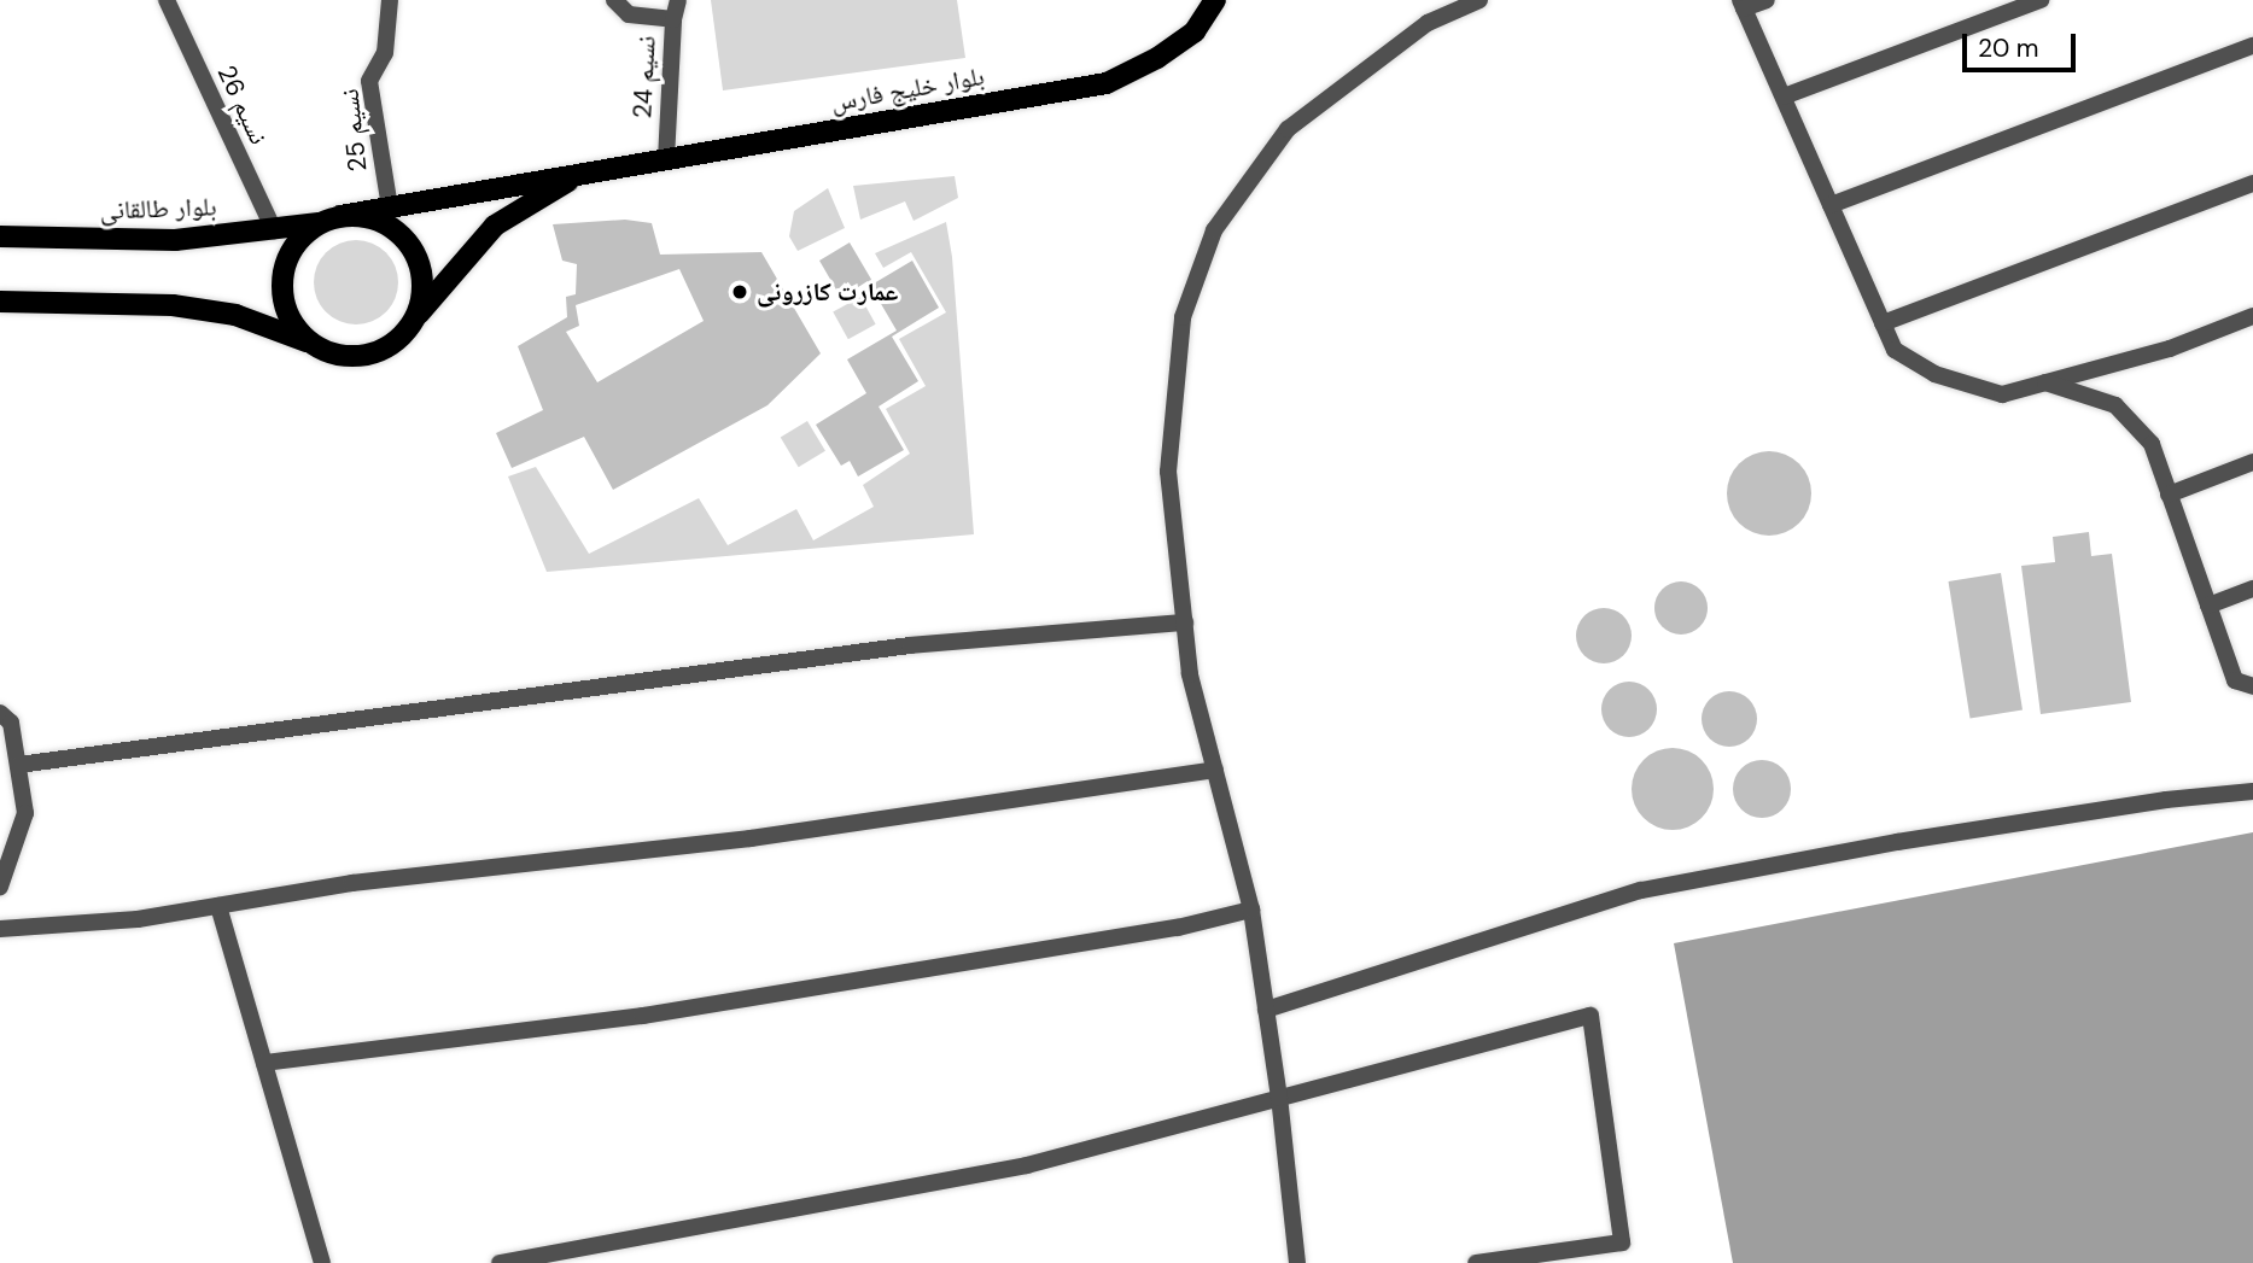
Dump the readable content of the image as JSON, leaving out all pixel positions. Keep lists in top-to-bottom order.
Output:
{
  "streets": {
    "main road": ["بلوار خلیج فارس", "بلوار طالقانی"],
    "street": ["نسیم 24", "نسیم 26", "نسیم 25"]
  },
  "crossings": [
    ["نسیم 24", "بلوار خلیج فارس"],
    ["بلوار خلیج فارس", "نسیم 25"],
    ["بلوار خلیج فارس", "بلوار طالقانی"],
    ["نسیم 26", "بلوار طالقانی"]
  ],
  "places": ["عمارت کازرونی"],
  "scale_bar": "20 m"
}
